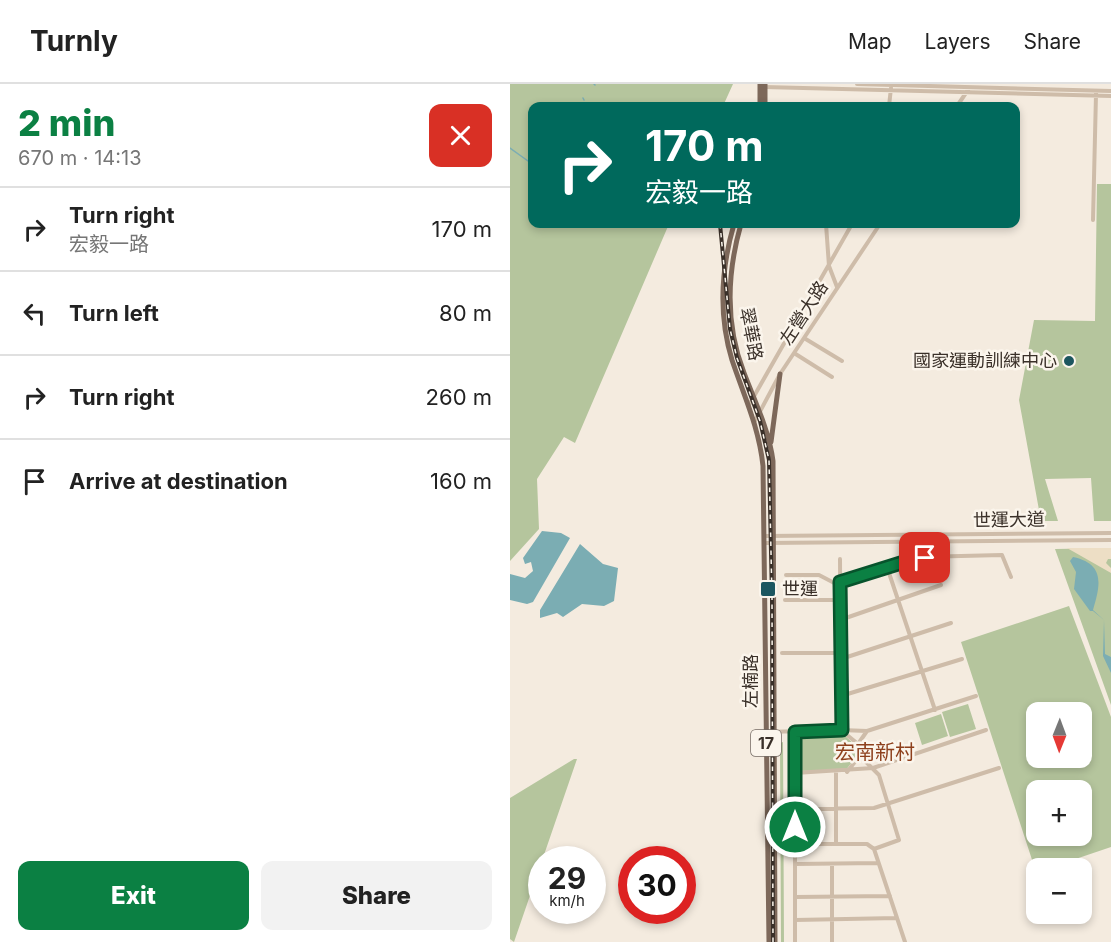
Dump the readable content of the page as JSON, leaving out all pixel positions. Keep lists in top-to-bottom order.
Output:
{
  "streets": {
    "main road": ["翠華路", "左楠路", "17"],
    "street": ["左營大路", "世運大道"]
  },
  "crossings": [
    ["左營大路", "翠華路"],
    ["左營大路", "左楠路"],
    ["翠華路", "左楠路"],
    ["世運大道", "左楠路"]
  ],
  "districts": ["宏南新村"],
  "places": {
    "other": ["國家運動訓練中心"],
    "transit": ["世運"]
  },
  "north": "bottom",
  "page": {
    "header": "Turnly",
    "nav": ["Map", "Layers", "Share"],
    "heading": ["2 min", "670 m · 14:13"],
    "turn": ["170 m", "宏毅一路"],
    "list": [
      {
        "name": "Turn right",
        "note": "宏毅一路",
        "value": "170 m"
      },
      {
        "name": "Turn left",
        "value": "80 m"
      },
      {
        "name": "Turn right",
        "value": "260 m"
      },
      {
        "name": "Arrive at destination",
        "value": "160 m"
      }
    ],
    "map_buttons": ["+", "−"],
    "speed": "29 km/h",
    "limit": "30",
    "buttons": ["Exit", "Share"]
  }
}
